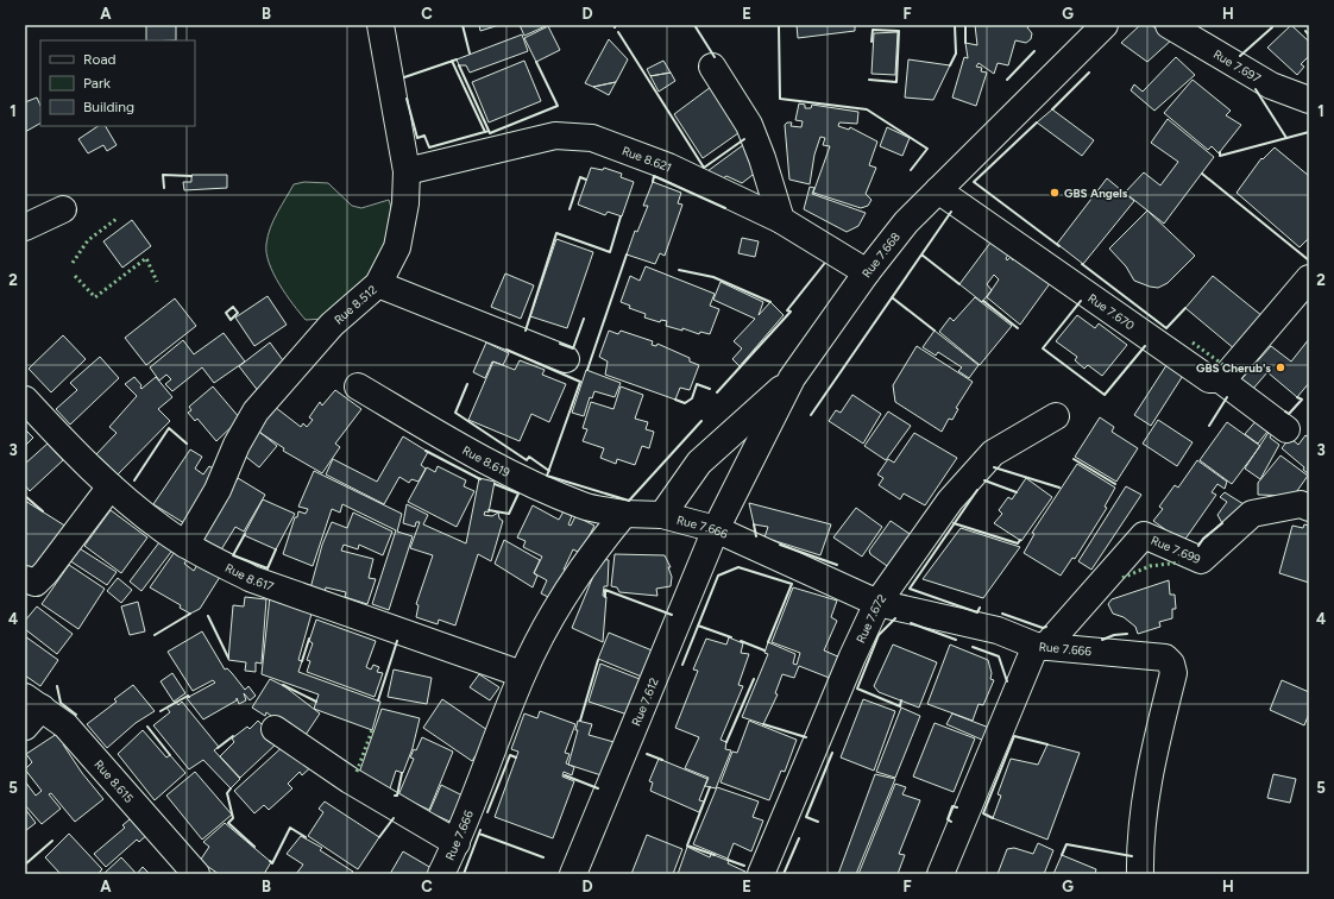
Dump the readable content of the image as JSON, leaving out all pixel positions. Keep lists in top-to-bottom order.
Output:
{
  "streets": {
    "street": [
      "Rue 7.697",
      "Rue 8.621",
      "Rue 7.668",
      "Rue 8.512",
      "Rue 7.670",
      "Rue 8.619",
      "Rue 7.666",
      "Rue 7.699",
      "Rue 8.617",
      "Rue 7.672",
      "Rue 7.612",
      "Rue 8.615"
    ]
  },
  "crossings": [
    ["Rue 8.621", "Rue 7.668"],
    ["Rue 8.621", "Rue 8.512"],
    ["Rue 7.668", "Rue 7.670"],
    ["Rue 7.668", "Rue 7.666"],
    ["Rue 7.668", "Rue 7.612"],
    ["Rue 8.512", "Rue 8.617"],
    ["Rue 8.619", "Rue 7.666"],
    ["Rue 7.666", "Rue 7.699"],
    ["Rue 7.666", "Rue 8.617"],
    ["Rue 7.666", "Rue 7.672"],
    ["Rue 7.666", "Rue 7.612"]
  ],
  "places": ["GBS Angels", "GBS Cherub's"],
  "legend": ["Road", "Park", "Building"],
  "grid": {
    "columns": [
      "A",
      "B",
      "C",
      "D",
      "E",
      "F",
      "G",
      "H"
    ],
    "rows": [
      "1",
      "2",
      "3",
      "4",
      "5"
    ]
  }
}
